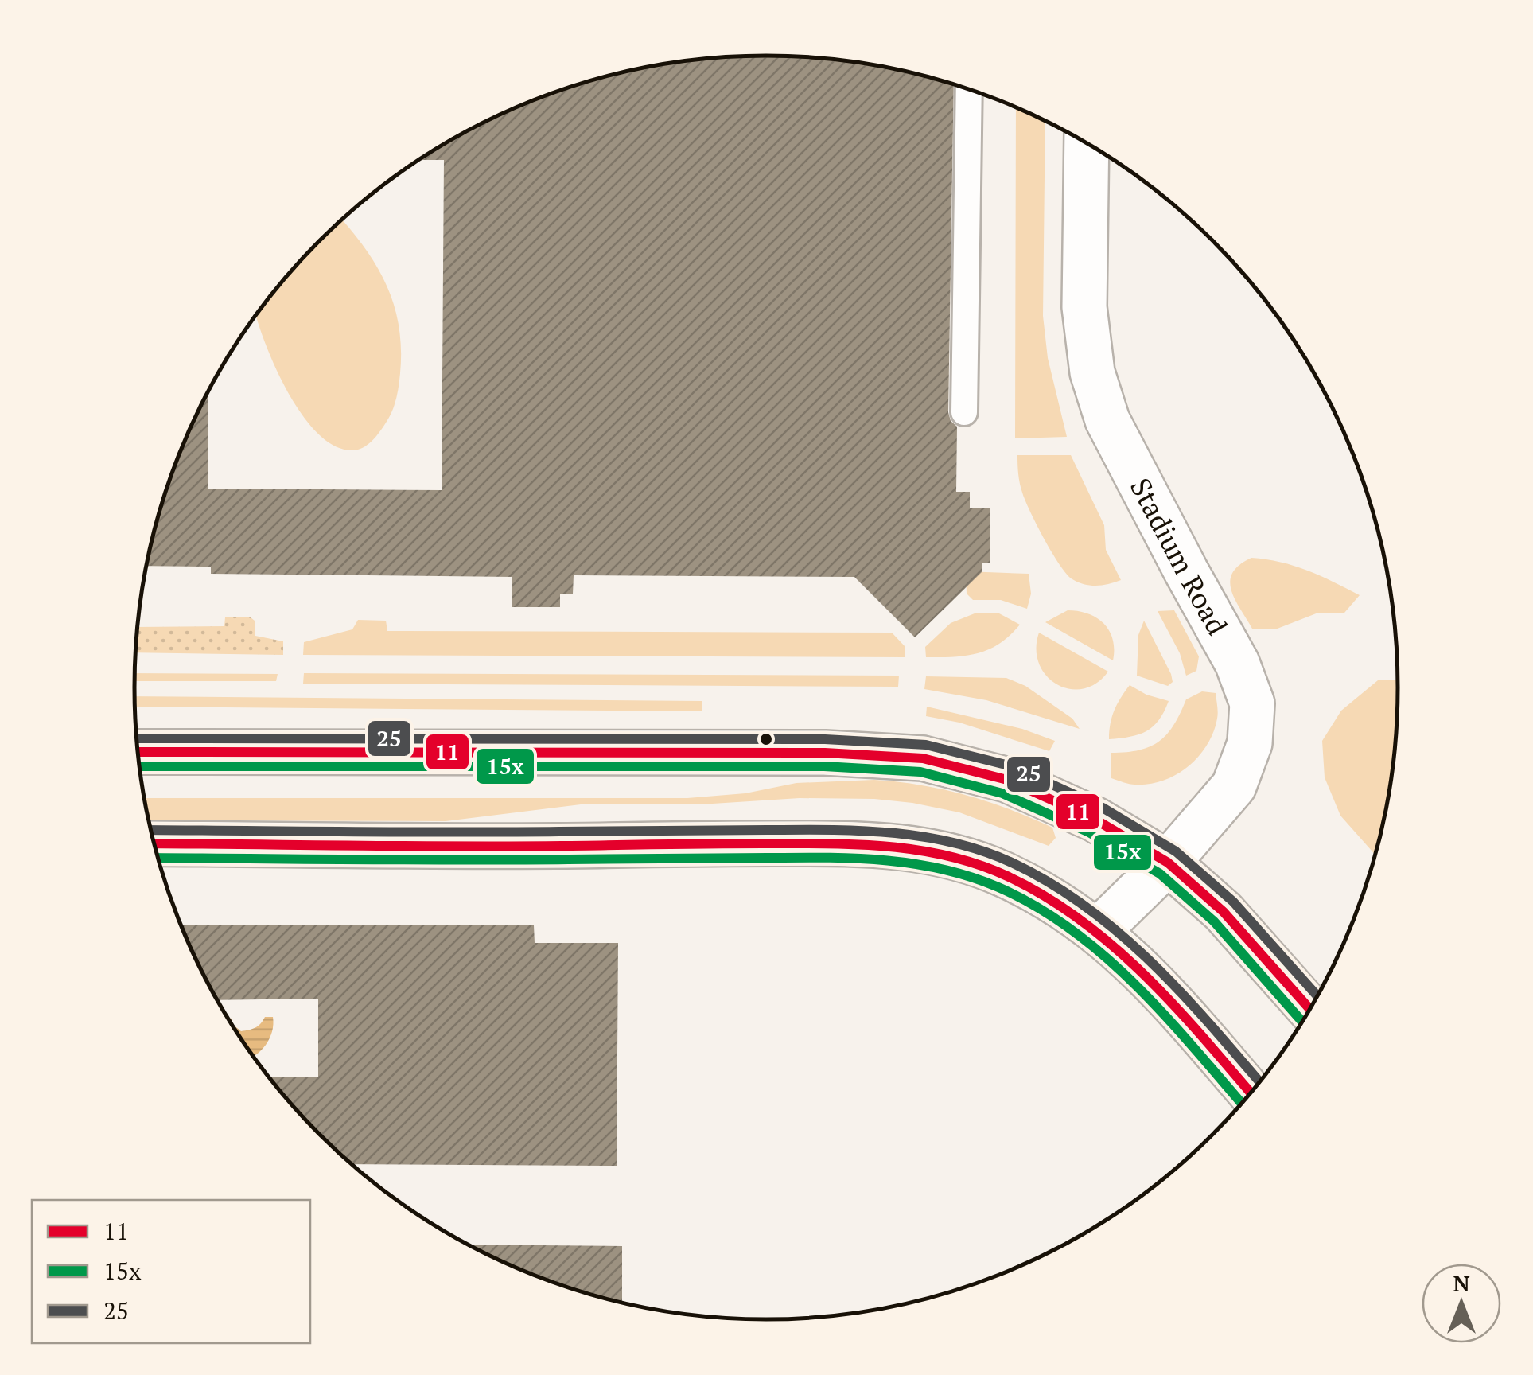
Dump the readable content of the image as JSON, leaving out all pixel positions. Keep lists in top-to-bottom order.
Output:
{
  "streets": {
    "main road": ["Stadium Road"]
  },
  "lines": ["transit line 25", "transit line 11", "transit line 15x"],
  "legend": ["11", "15x", "25"],
  "north": "top"
}
